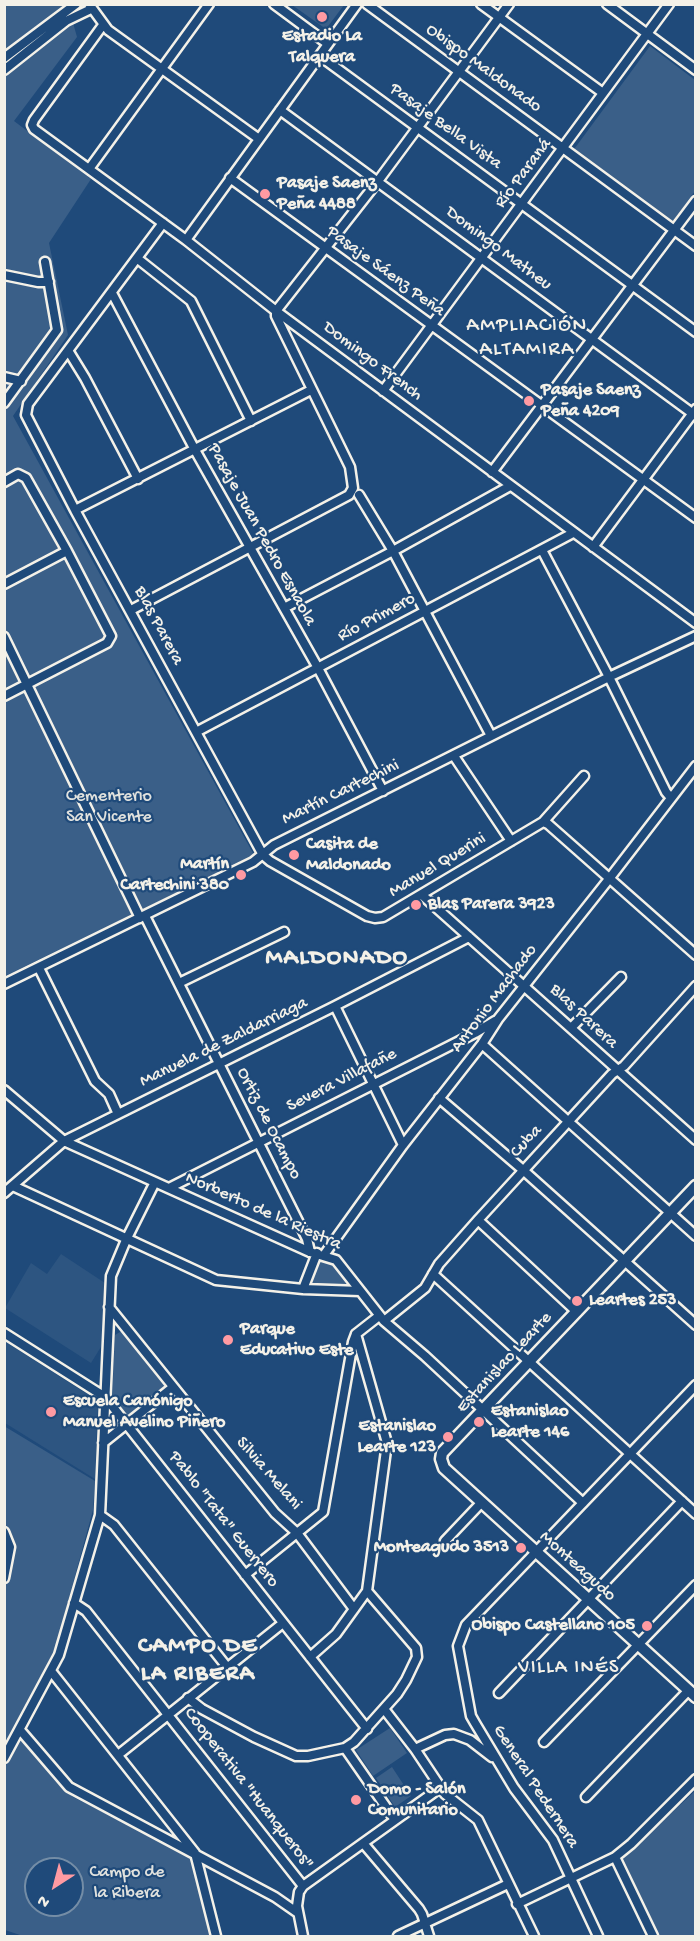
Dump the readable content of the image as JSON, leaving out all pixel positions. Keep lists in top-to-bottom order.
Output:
{
  "streets": {
    "street": [
      "Obispo Maldonado",
      "Pasaje Bella Vista",
      "Río Paraná",
      "Domingo Matheu",
      "Pasaje Sáenz Peña",
      "Domingo French",
      "Pasaje Juan Pedro Esnaola",
      "Río Primero",
      "Blas Parera",
      "Martín Cartechini",
      "Manuel Querini",
      "Antonio Machado",
      "Manuela de Zaldarriaga",
      "Severa Villafañe",
      "Ortiz de Ocampo",
      "Cuba",
      "Norberto de la Riestra",
      "Estanislao Learte",
      "Silvia Melani",
      "Pablo \"Tata\" Guerrero",
      "Monteagudo",
      "General Pedernera",
      "Cooperativa \"Huanqueros\""
    ]
  },
  "crossings": [
    ["Obispo Maldonado", "Río Paraná"],
    ["Pasaje Bella Vista", "Río Paraná"],
    ["Río Paraná", "Domingo Matheu"],
    ["Río Paraná", "Pasaje Sáenz Peña"],
    ["Río Paraná", "Domingo French"],
    ["Domingo French", "Río Primero"],
    ["Pasaje Juan Pedro Esnaola", "Río Primero"],
    ["Pasaje Juan Pedro Esnaola", "Martín Cartechini"],
    ["Río Primero", "Blas Parera"],
    ["Blas Parera", "Martín Cartechini"],
    ["Blas Parera", "Manuel Querini"],
    ["Blas Parera", "Antonio Machado"],
    ["Blas Parera", "Manuela de Zaldarriaga"],
    ["Blas Parera", "Cuba"],
    ["Martín Cartechini", "Manuel Querini"],
    ["Martín Cartechini", "Ortiz de Ocampo"],
    ["Antonio Machado", "Severa Villafañe"],
    ["Antonio Machado", "Ortiz de Ocampo"],
    ["Antonio Machado", "Norberto de la Riestra"],
    ["Manuela de Zaldarriaga", "Ortiz de Ocampo"],
    ["Manuela de Zaldarriaga", "Norberto de la Riestra"],
    ["Severa Villafañe", "Ortiz de Ocampo"],
    ["Severa Villafañe", "Norberto de la Riestra"],
    ["Ortiz de Ocampo", "Norberto de la Riestra"],
    ["Cuba", "Norberto de la Riestra"],
    ["Norberto de la Riestra", "Estanislao Learte"],
    ["Norberto de la Riestra", "General Pedernera"],
    ["Estanislao Learte", "Monteagudo"],
    ["Monteagudo", "General Pedernera"]
  ],
  "districts": [
    "AMPLIACIÓN ALTAMIRA",
    "MALDONADO",
    "CAMPO DE LA RIBERA",
    "VILLA INÉS"
  ],
  "parks": ["Cementerio San Vicente", "Campo de la Ribera"],
  "places": [
    "Estadio La Talquera",
    "Pasaje Saenz Peña 4488",
    "Pasaje Saenz Peña 4209",
    "Casita de Maldonado",
    "Martín Cartechini 380",
    "Blas Parera 3923",
    "Leartes 253",
    "Parque Educativo Este",
    "Escuela Canónigo Manuel Avelino Piñero",
    "Estanislao Learte 146",
    "Estanislao Learte 123",
    "Monteagudo 3513",
    "Obispo Castellano 105",
    "Domo - Salón Comunitario"
  ],
  "north": "bottom left"
}
